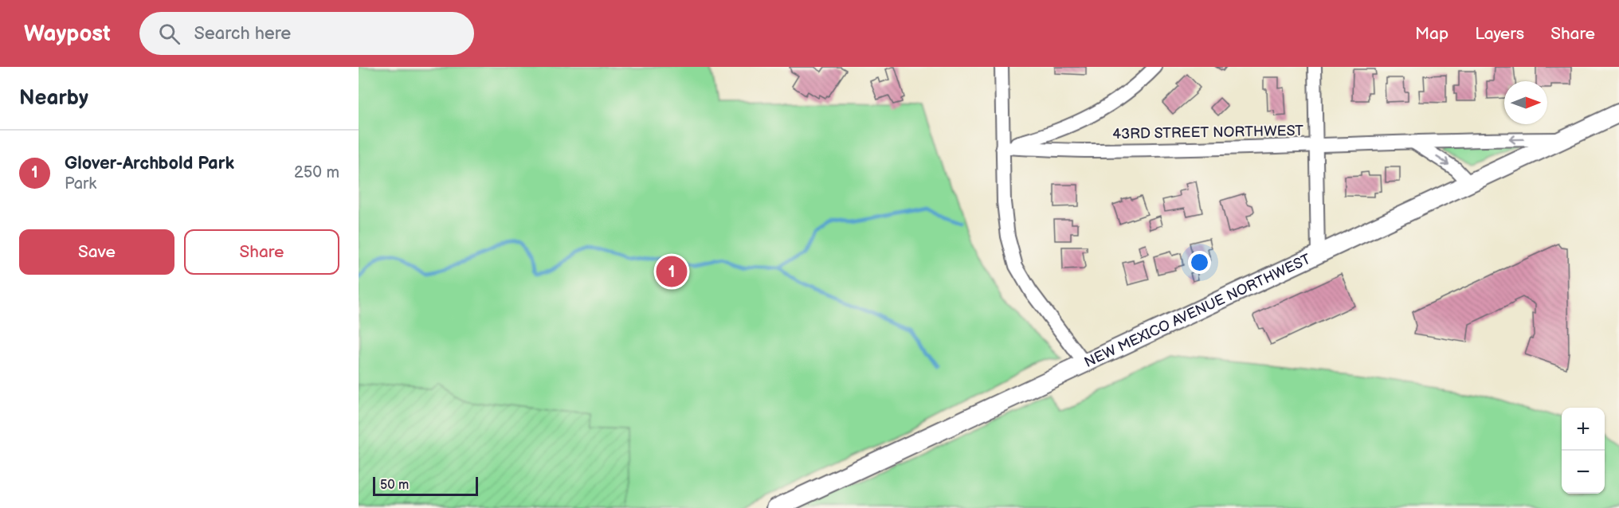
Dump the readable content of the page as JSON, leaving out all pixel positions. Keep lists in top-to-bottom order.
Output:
{
  "streets": {
    "street": ["43RD STREET NORTHWEST", "NEW MEXICO AVENUE NORTHWEST"]
  },
  "crossings": [
    ["43RD STREET NORTHWEST", "NEW MEXICO AVENUE NORTHWEST"]
  ],
  "scale_bar": "50 m",
  "north": "right",
  "page": {
    "header": "Waypost",
    "search": "Search here",
    "nav": ["Map", "Layers", "Share"],
    "heading": "Nearby",
    "list": [
      {
        "mark": "1",
        "name": "Glover-Archbold Park",
        "note": "Park",
        "value": "250 m"
      }
    ],
    "buttons": ["Save", "Share"],
    "pins": "1",
    "map_buttons": ["+", "−"],
    "scale": "50 m"
  }
}
